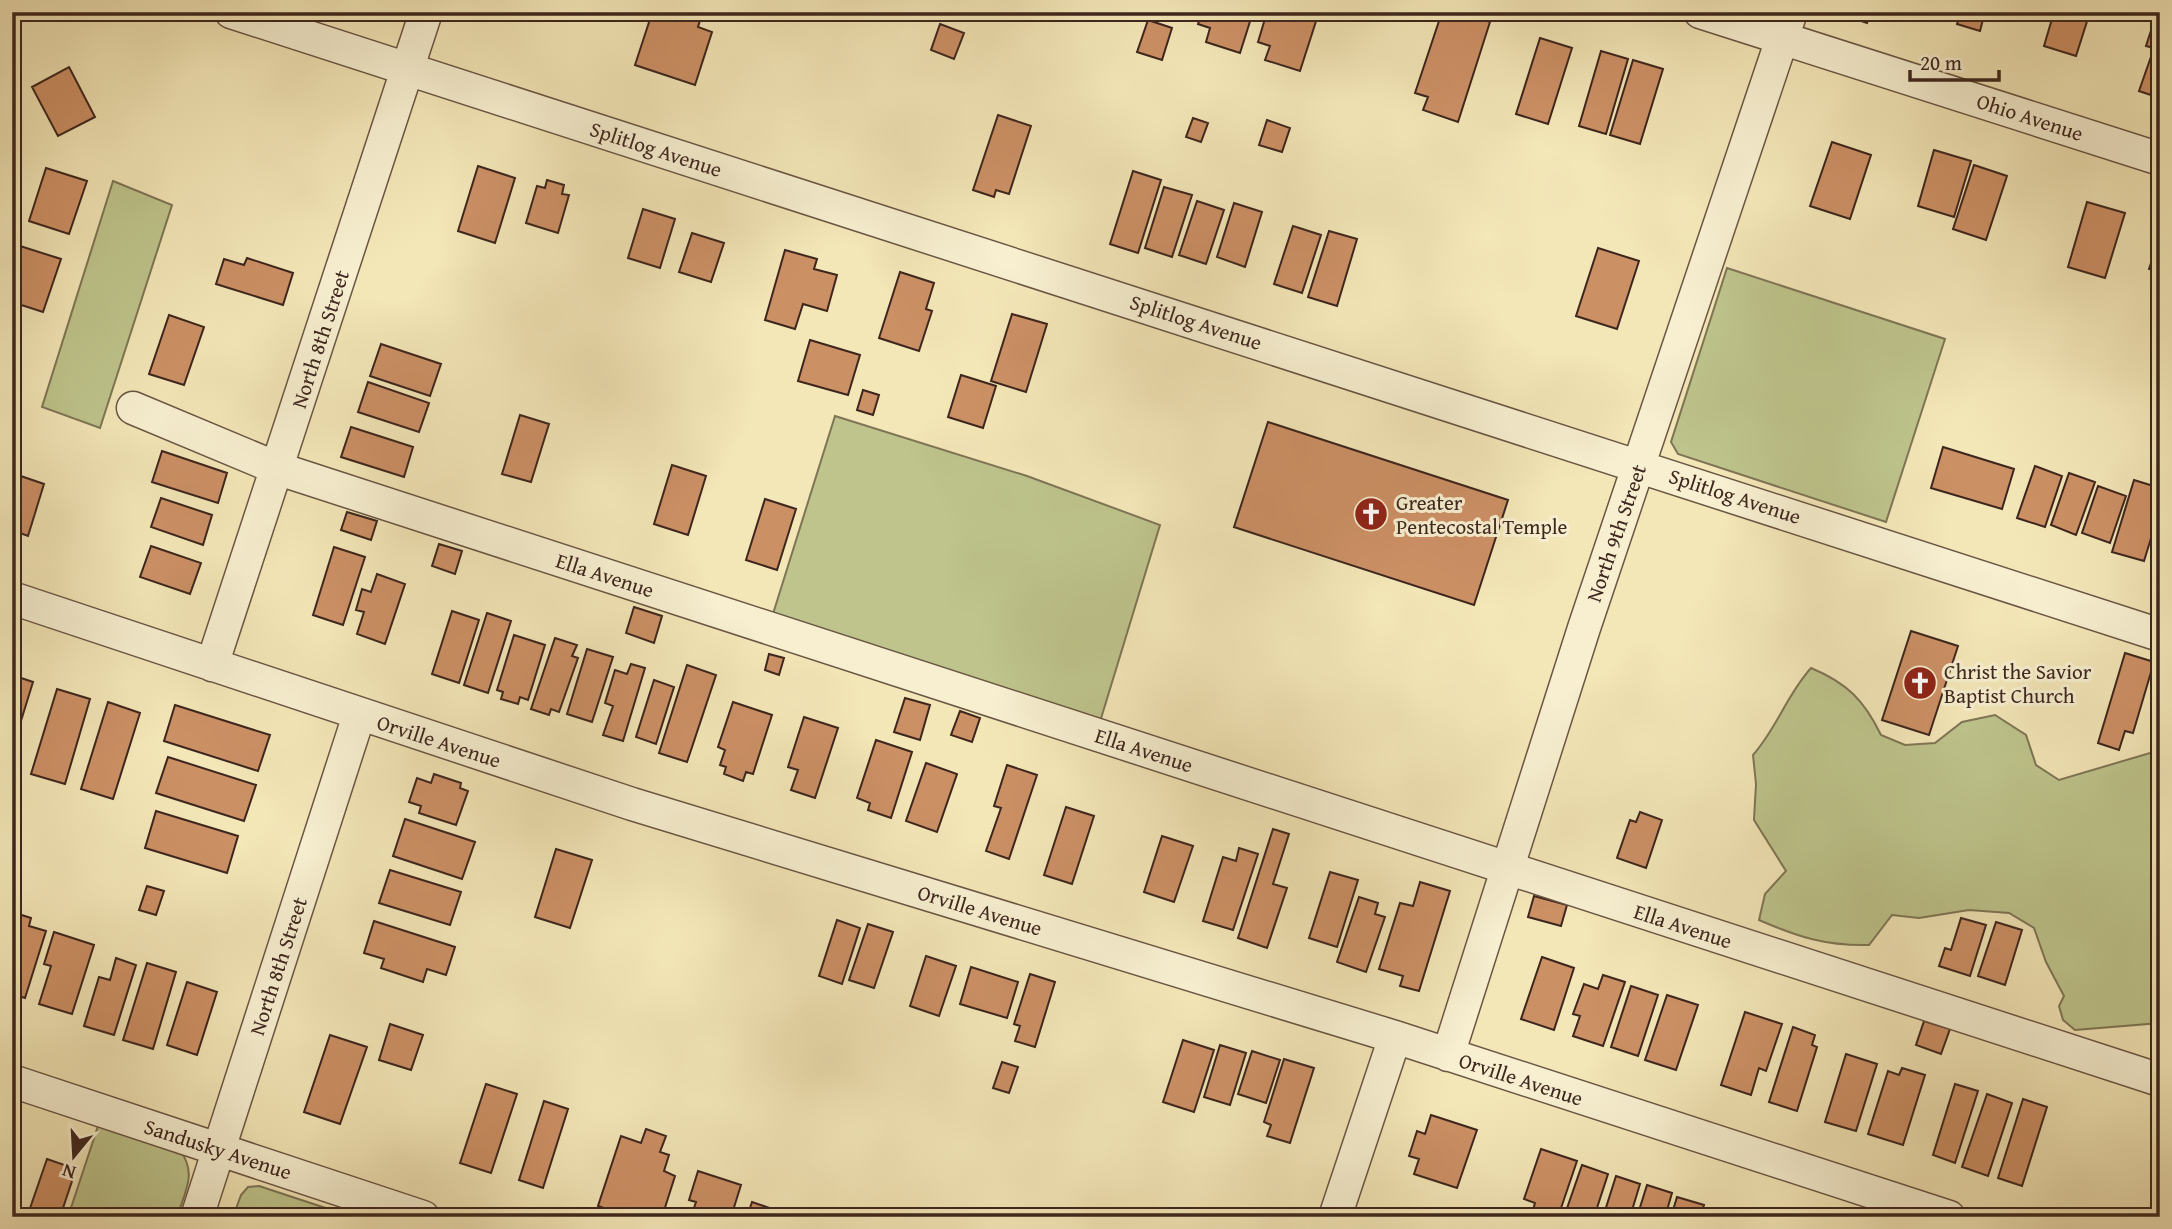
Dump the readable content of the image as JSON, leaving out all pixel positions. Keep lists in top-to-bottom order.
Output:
{
  "streets": {
    "street": [
      "Ohio Avenue",
      "Splitlog Avenue",
      "North 8th Street",
      "North 9th Street",
      "Ella Avenue",
      "Orville Avenue",
      "Sandusky Avenue"
    ]
  },
  "crossings": [
    ["Ohio Avenue", "North 9th Street"],
    ["Splitlog Avenue", "North 8th Street"],
    ["Splitlog Avenue", "North 9th Street"],
    ["North 8th Street", "Ella Avenue"],
    ["North 8th Street", "Orville Avenue"],
    ["North 8th Street", "Sandusky Avenue"],
    ["North 9th Street", "Ella Avenue"],
    ["North 9th Street", "Orville Avenue"]
  ],
  "places": {
    "church": ["Greater Pentecostal Temple", "Christ the Savior Baptist Church"]
  },
  "scale_bar": "20 m",
  "north": "bottom"
}
